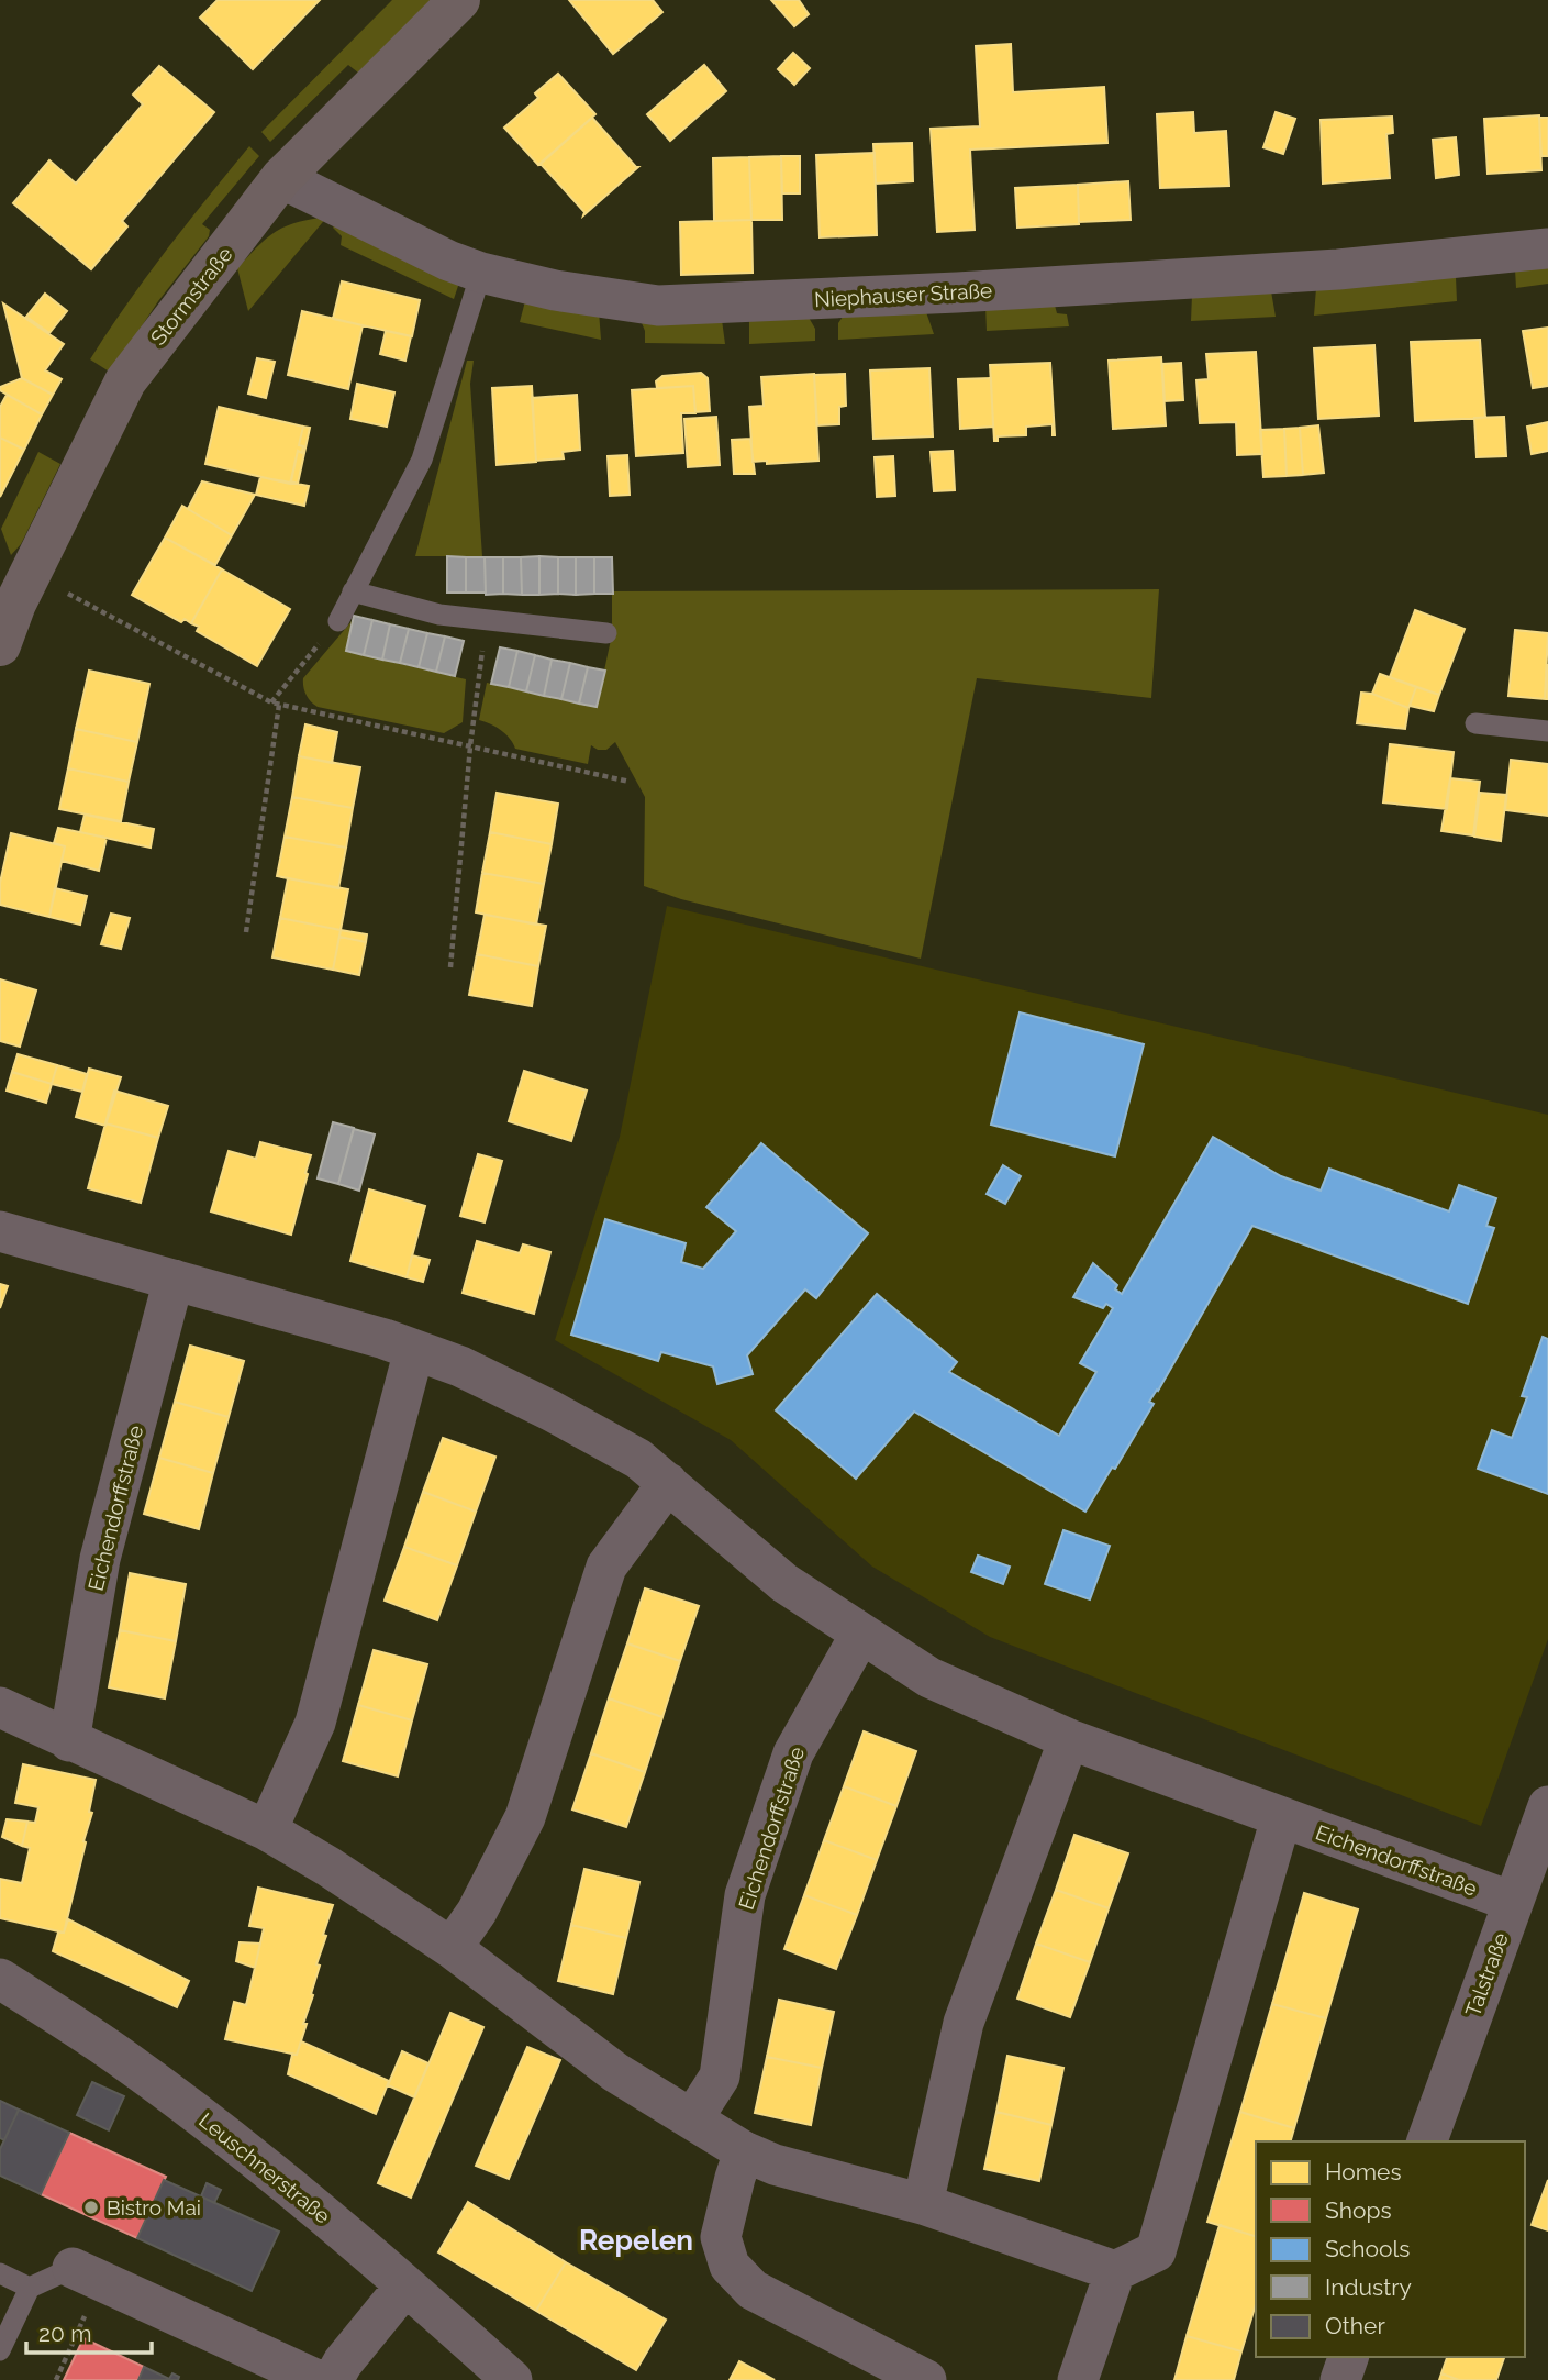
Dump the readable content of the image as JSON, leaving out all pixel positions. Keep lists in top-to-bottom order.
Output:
{
  "streets": {
    "street": [
      "Niephauser Straße",
      "Stormstraße",
      "Eichendorffstraße",
      "Talstraße",
      "Leuschnerstraße"
    ]
  },
  "crossings": [
    ["Niephauser Straße", "Stormstraße"],
    ["Eichendorffstraße", "Talstraße"]
  ],
  "districts": ["Repelen"],
  "places": ["Bistro Mai"],
  "legend": [
    "Homes",
    "Shops",
    "Schools",
    "Industry",
    "Other"
  ],
  "scale_bar": "20 m"
}
